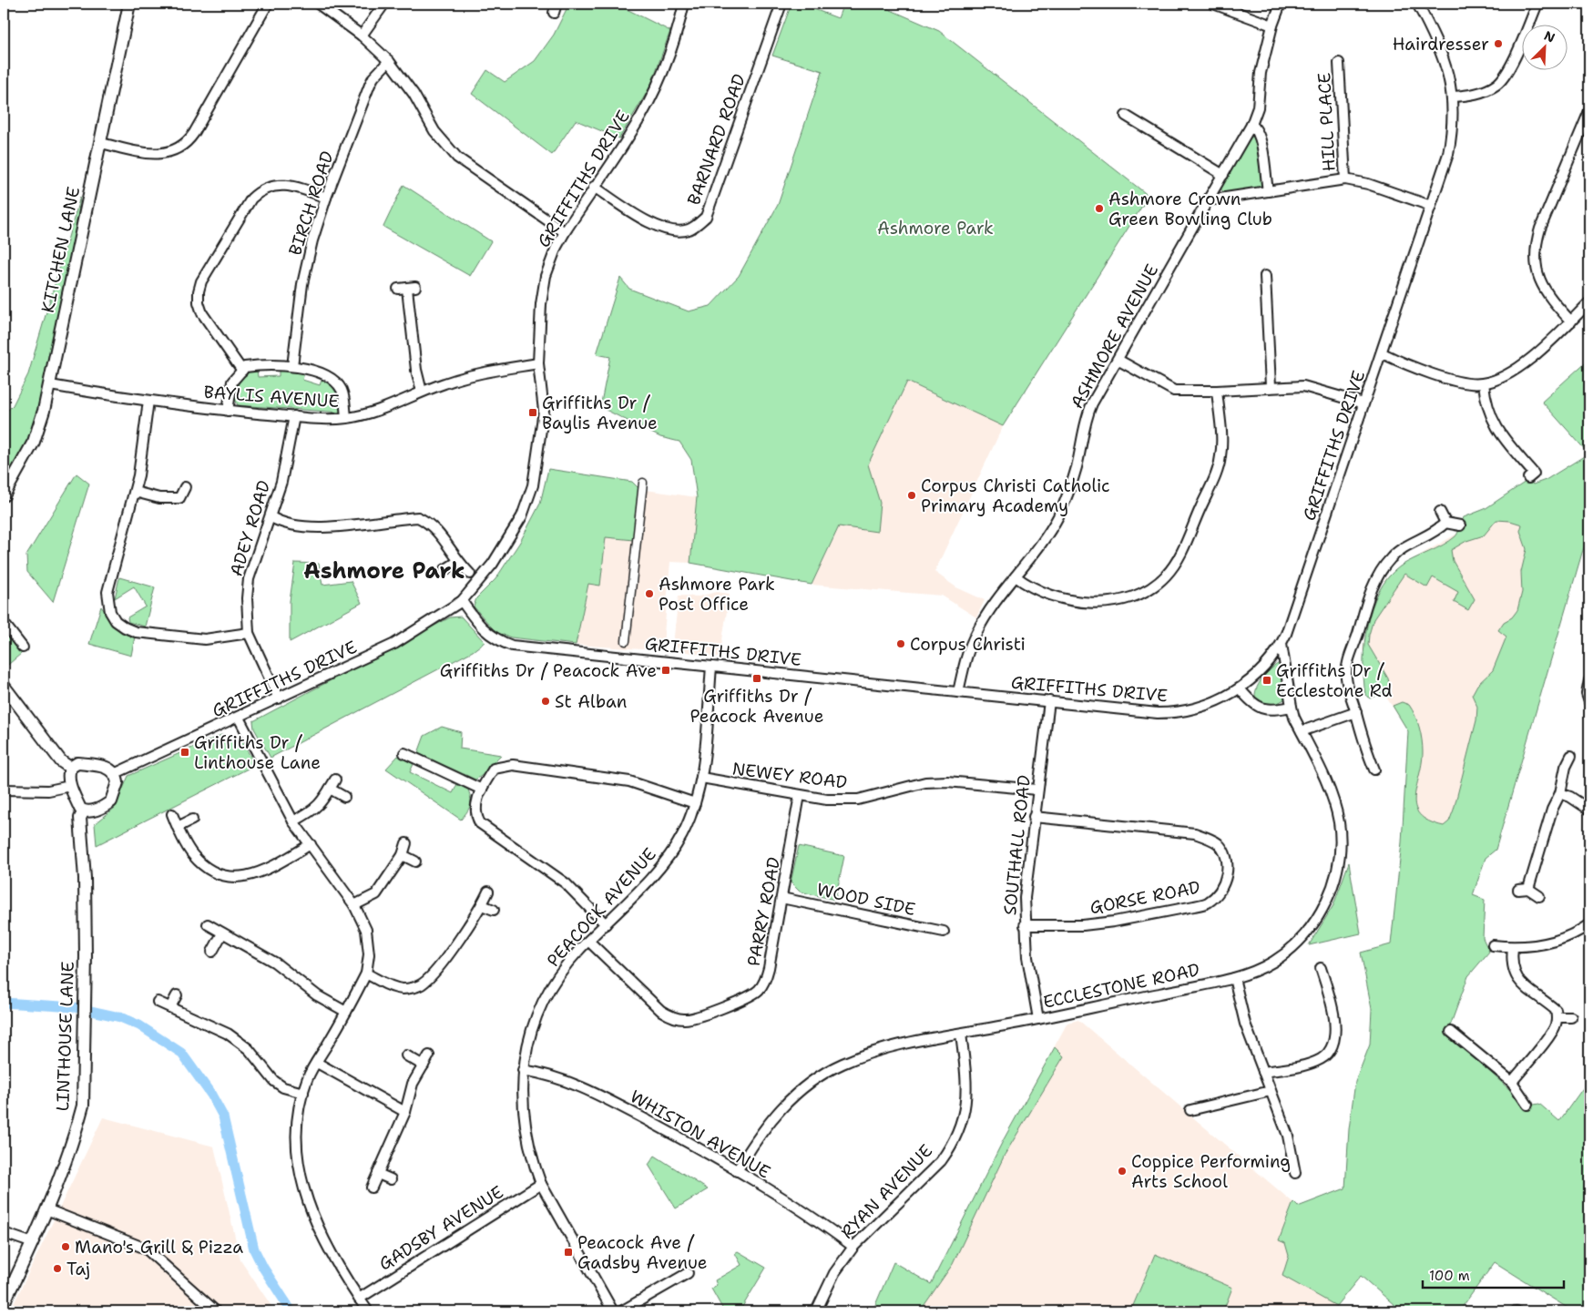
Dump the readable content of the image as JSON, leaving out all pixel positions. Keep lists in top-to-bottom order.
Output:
{
  "streets": {
    "street": [
      "HILL PLACE",
      "BARNARD ROAD",
      "GRIFFITHS DRIVE",
      "BIRCH ROAD",
      "KITCHEN LANE",
      "ASHMORE AVENUE",
      "BAYLIS AVENUE",
      "ADEY ROAD",
      "NEWEY ROAD",
      "SOUTHALL ROAD",
      "GORSE ROAD",
      "WOOD SIDE",
      "PEACOCK AVENUE",
      "PARRY ROAD",
      "ECCLESTONE ROAD",
      "LINTHOUSE LANE",
      "WHISTON AVENUE",
      "RYAN AVENUE",
      "GADSBY AVENUE"
    ]
  },
  "crossings": [
    ["BARNARD ROAD", "GRIFFITHS DRIVE"],
    ["GRIFFITHS DRIVE", "ASHMORE AVENUE"],
    ["GRIFFITHS DRIVE", "BAYLIS AVENUE"],
    ["GRIFFITHS DRIVE", "ADEY ROAD"],
    ["GRIFFITHS DRIVE", "SOUTHALL ROAD"],
    ["GRIFFITHS DRIVE", "PEACOCK AVENUE"],
    ["GRIFFITHS DRIVE", "ECCLESTONE ROAD"],
    ["GRIFFITHS DRIVE", "LINTHOUSE LANE"],
    ["KITCHEN LANE", "BAYLIS AVENUE"],
    ["BAYLIS AVENUE", "ADEY ROAD"],
    ["NEWEY ROAD", "SOUTHALL ROAD"],
    ["NEWEY ROAD", "PEACOCK AVENUE"],
    ["NEWEY ROAD", "PARRY ROAD"],
    ["SOUTHALL ROAD", "GORSE ROAD"],
    ["SOUTHALL ROAD", "ECCLESTONE ROAD"],
    ["WOOD SIDE", "PARRY ROAD"],
    ["PEACOCK AVENUE", "PARRY ROAD"],
    ["PEACOCK AVENUE", "WHISTON AVENUE"],
    ["PEACOCK AVENUE", "GADSBY AVENUE"],
    ["ECCLESTONE ROAD", "WHISTON AVENUE"],
    ["ECCLESTONE ROAD", "RYAN AVENUE"],
    ["WHISTON AVENUE", "RYAN AVENUE"]
  ],
  "districts": ["Ashmore Park"],
  "parks": ["Ashmore Park"],
  "places": {
    "other": [
      "Hairdresser",
      "Ashmore Crown Green Bowling Club",
      "Corpus Christi Catholic Primary Academy",
      "Ashmore Park Post Office",
      "Corpus Christi",
      "St Alban",
      "Coppice Performing Arts School",
      "Mano's Grill & Pizza",
      "Taj"
    ],
    "transit": [
      "Griffiths Dr / Baylis Avenue",
      "Griffiths Dr / Peacock Ave",
      "Griffiths Dr / Peacock Avenue",
      "Griffiths Dr / Ecclestone Rd",
      "Griffiths Dr / Linthouse Lane",
      "Peacock Ave / Gadsby Avenue"
    ]
  },
  "scale_bar": "100 m",
  "north": "top right"
}
